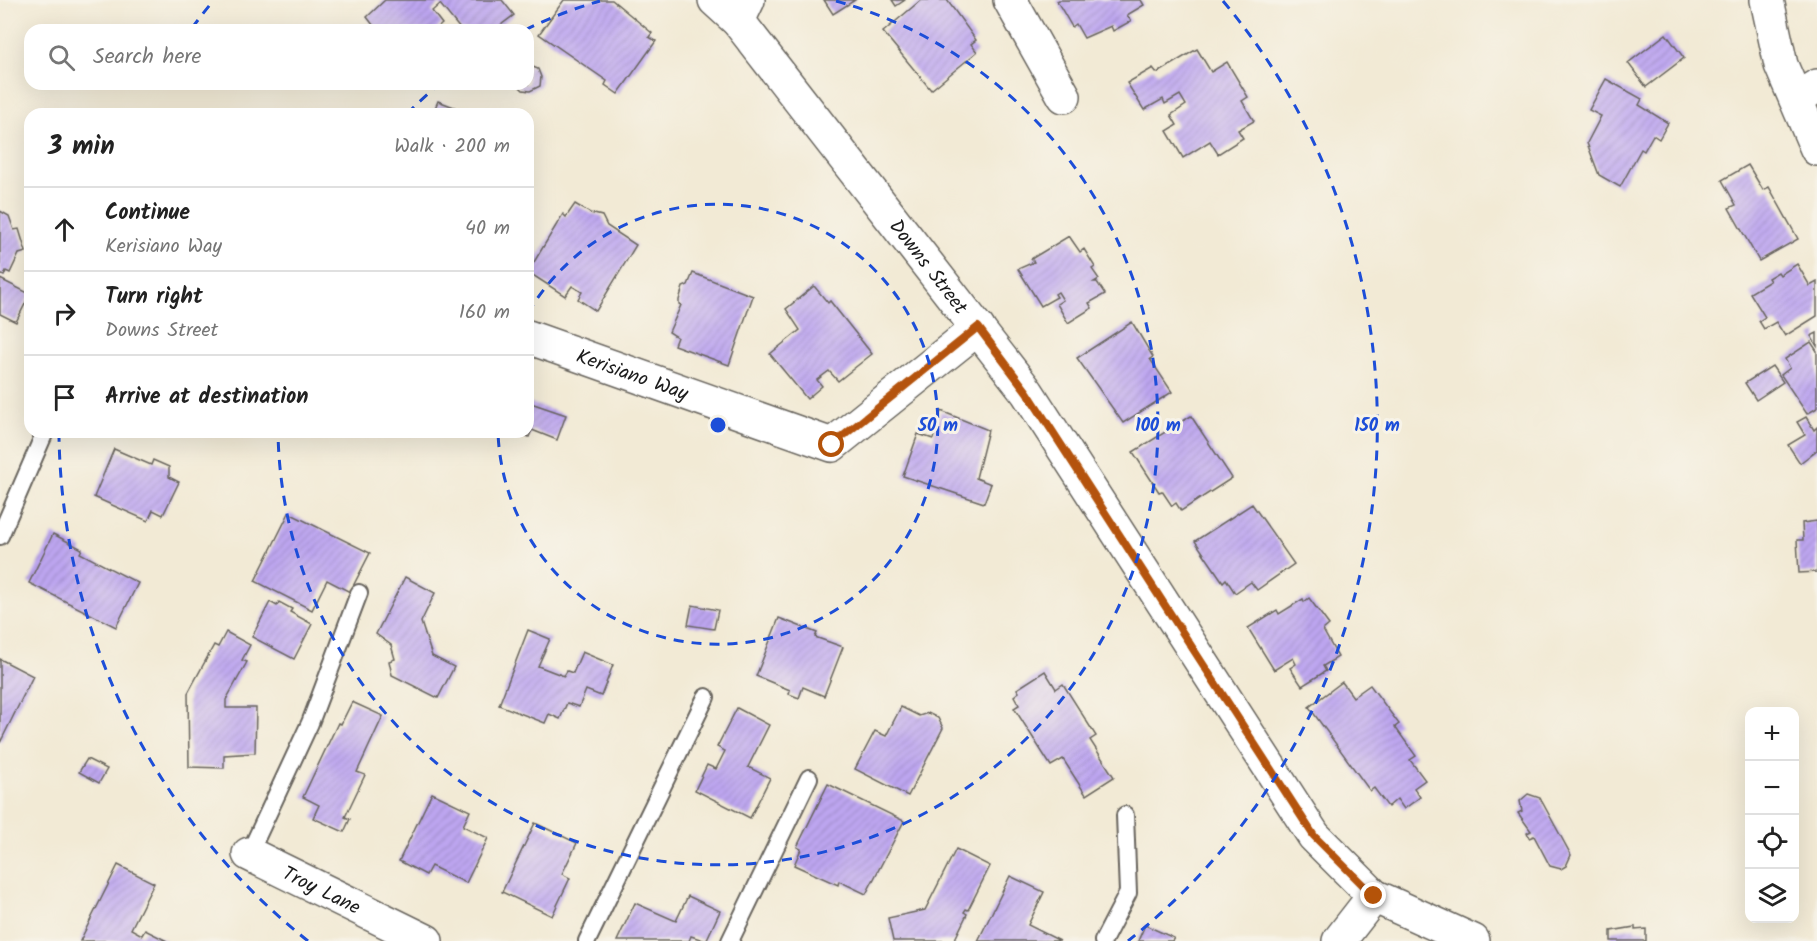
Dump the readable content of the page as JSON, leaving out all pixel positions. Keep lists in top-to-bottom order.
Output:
{
  "streets": {
    "main road": ["Downs Street", "Kerisiano Way", "Troy Lane"]
  },
  "crossings": [
    ["Downs Street", "Kerisiano Way"]
  ],
  "page": {
    "search": "Search here",
    "heading": ["3 min", "Walk · 200 m"],
    "list": [
      ["Continue", "Kerisiano Way", "40 m"],
      ["Turn right", "Downs Street", "160 m"],
      "Arrive at destination"
    ],
    "map_buttons": ["+", "−"]
  },
  "rings": ["50 m", "100 m", "150 m"]
}
